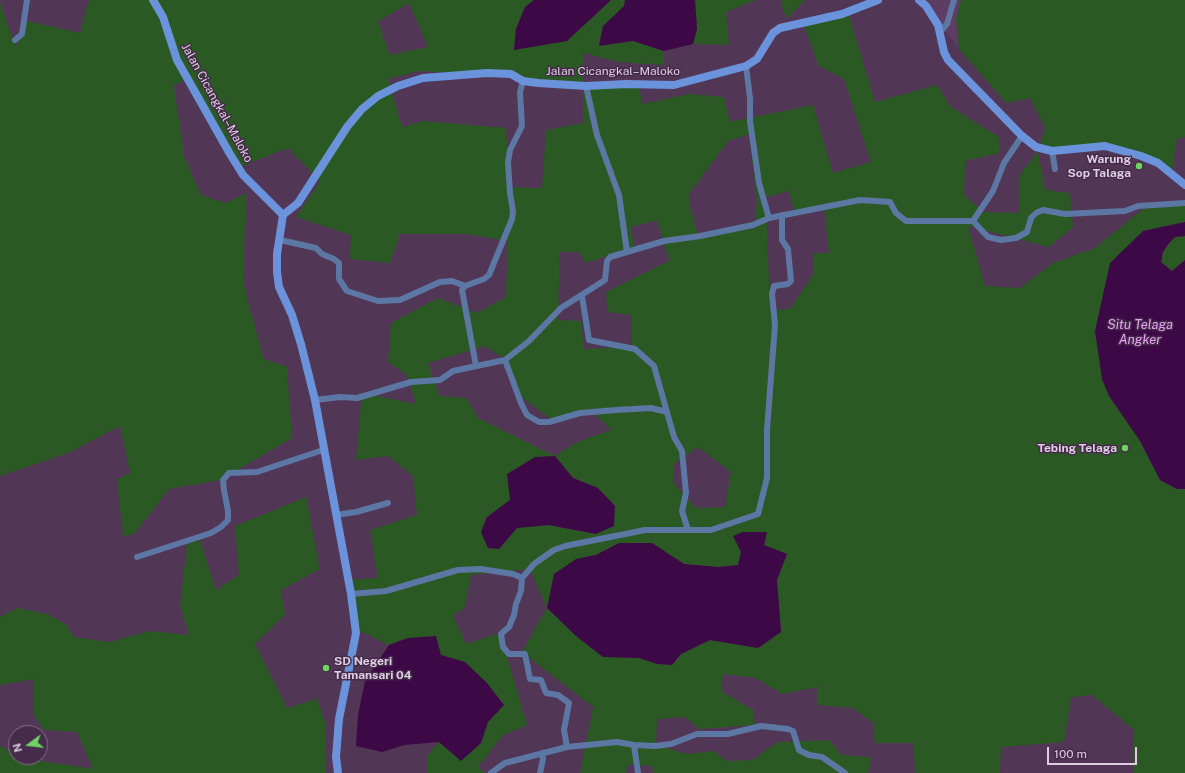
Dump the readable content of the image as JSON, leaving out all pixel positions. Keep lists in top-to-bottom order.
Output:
{
  "streets": {
    "street": ["Jalan Cicangkal–Maloko"]
  },
  "water": ["Situ Telaga Angker"],
  "places": ["Warung Sop Talaga", "Tebing Telaga", "SD Negeri Tamansari 04"],
  "scale_bar": "100 m",
  "north": "left"
}
